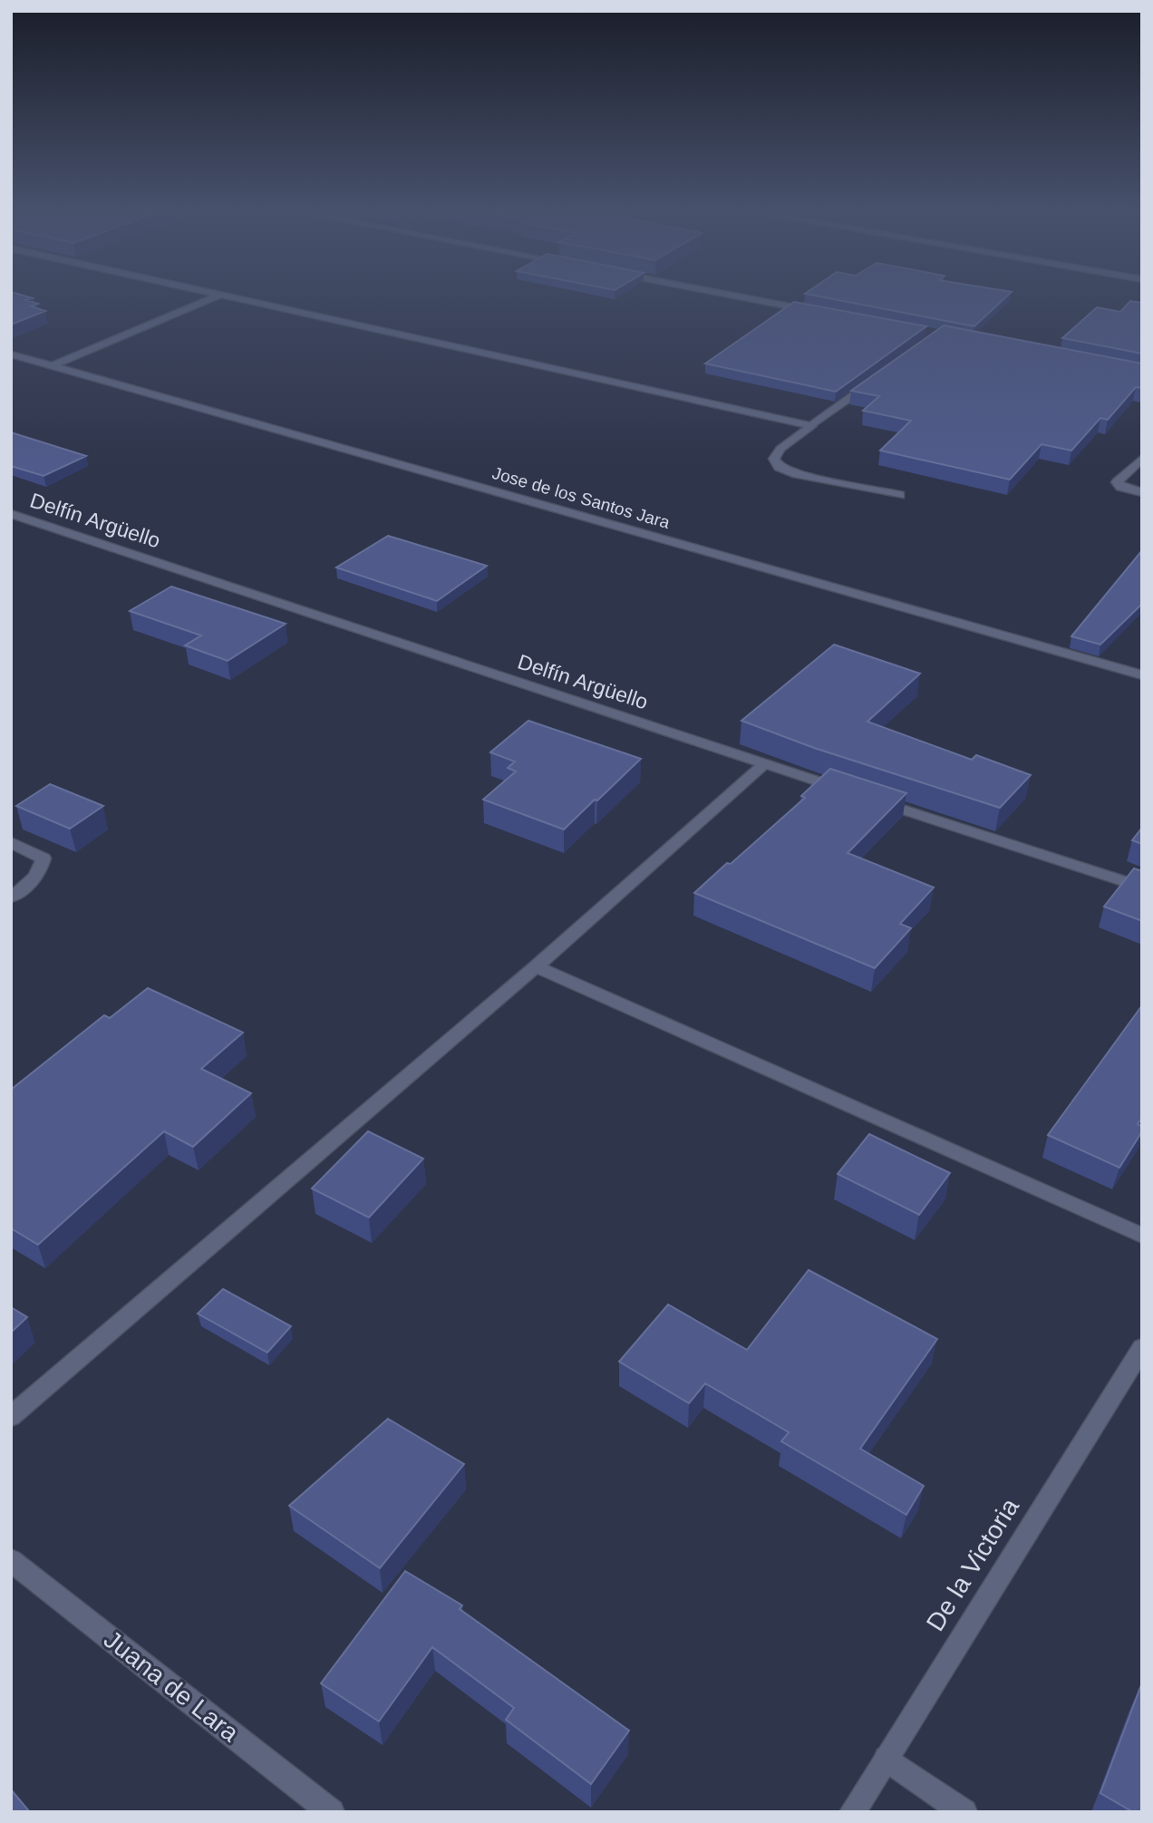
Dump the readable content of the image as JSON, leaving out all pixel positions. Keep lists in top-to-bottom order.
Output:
{
  "streets": {
    "street": [
      "Jose de los Santos Jara",
      "Delfín Argüello",
      "De la Victoria",
      "Juana de Lara"
    ]
  }
}
